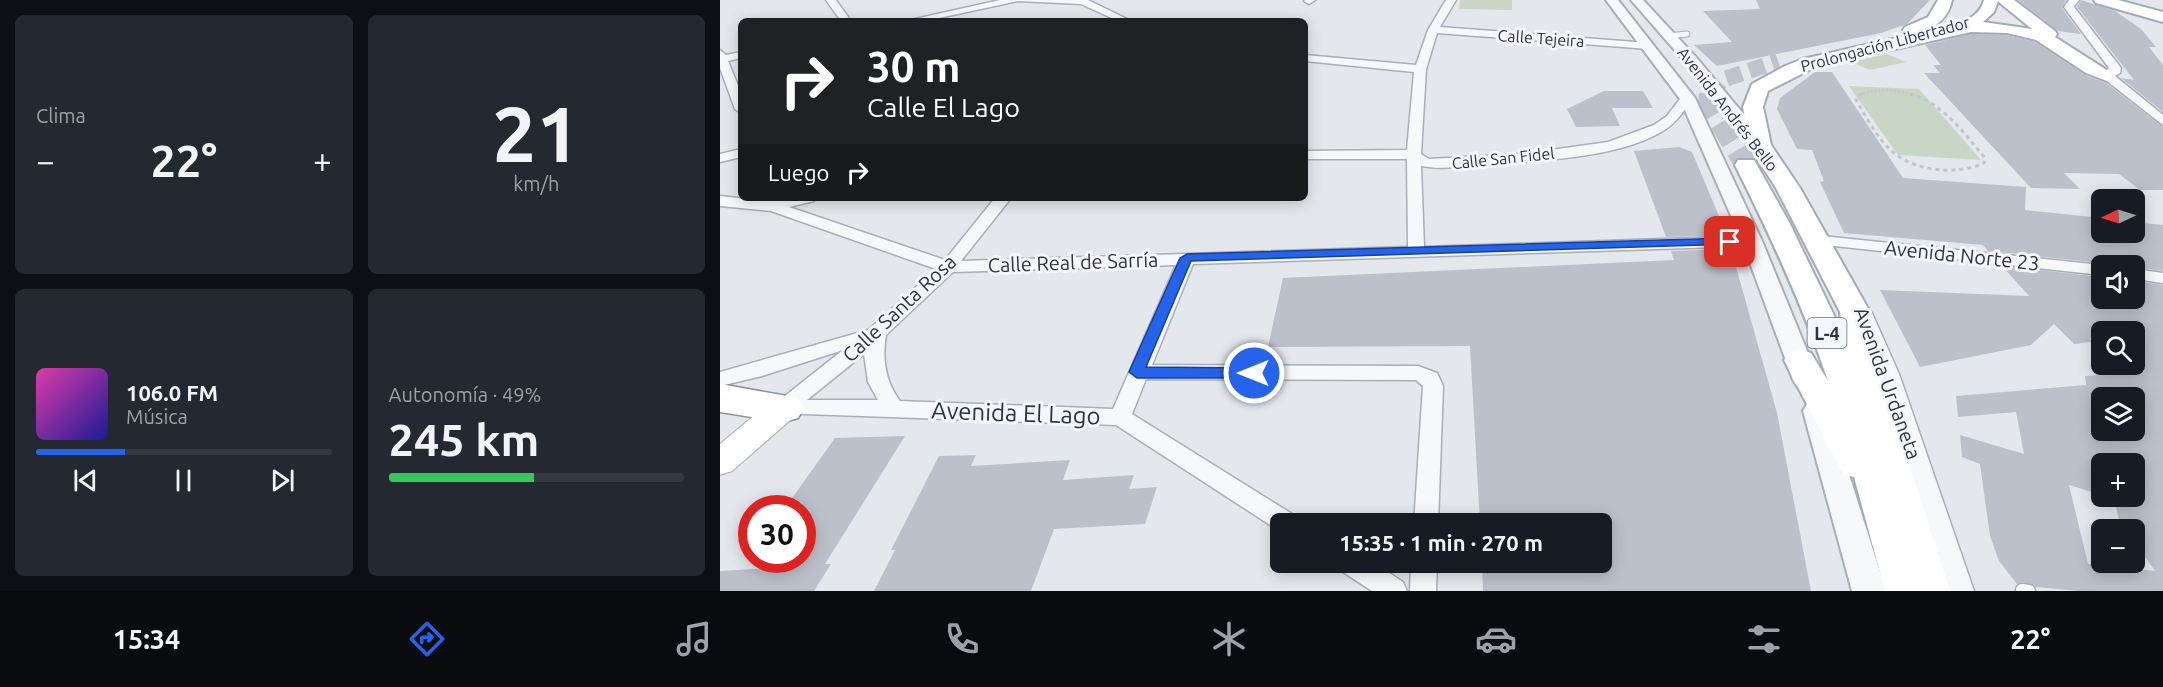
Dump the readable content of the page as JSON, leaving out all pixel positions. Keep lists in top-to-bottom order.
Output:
{
  "streets": {
    "main road": ["Prolongación Libertador", "Avenida Andrés Bello", "L-4"],
    "street": [
      "Calle Tejeira",
      "Calle San Fidel",
      "Avenida Norte 23",
      "Calle Real de Sarría",
      "Calle Santa Rosa",
      "Avenida Urdaneta",
      "Avenida El Lago"
    ]
  },
  "crossings": [
    ["Calle Tejeira", "Avenida Andrés Bello"],
    ["Prolongación Libertador", "Avenida Andrés Bello"],
    ["Prolongación Libertador", "L-4"],
    ["Avenida Andrés Bello", "Calle San Fidel"],
    ["Avenida Andrés Bello", "Calle Real de Sarría"],
    ["Avenida Andrés Bello", "L-4"],
    ["Avenida Andrés Bello", "Avenida Urdaneta"],
    ["Avenida Norte 23", "Avenida Urdaneta"],
    ["Calle Real de Sarría", "Calle Santa Rosa"],
    ["Calle Santa Rosa", "Avenida El Lago"]
  ],
  "north": "left",
  "page": {
    "tile": [
      "Clima",
      ["21", "km/h"],
      ["Autonomía · 49%", "245 km"]
    ],
    "turn": ["30 m", "Calle El Lago"],
    "heat": ["−", "22°", "+"],
    "then": "Luego",
    "map_buttons": ["+", "−"],
    "song": ["106.0 FM", "Música"],
    "limit": "30",
    "trip": "15:35 · 1 min · 270 m",
    "tabs": ["15:34", "22°"]
  }
}
